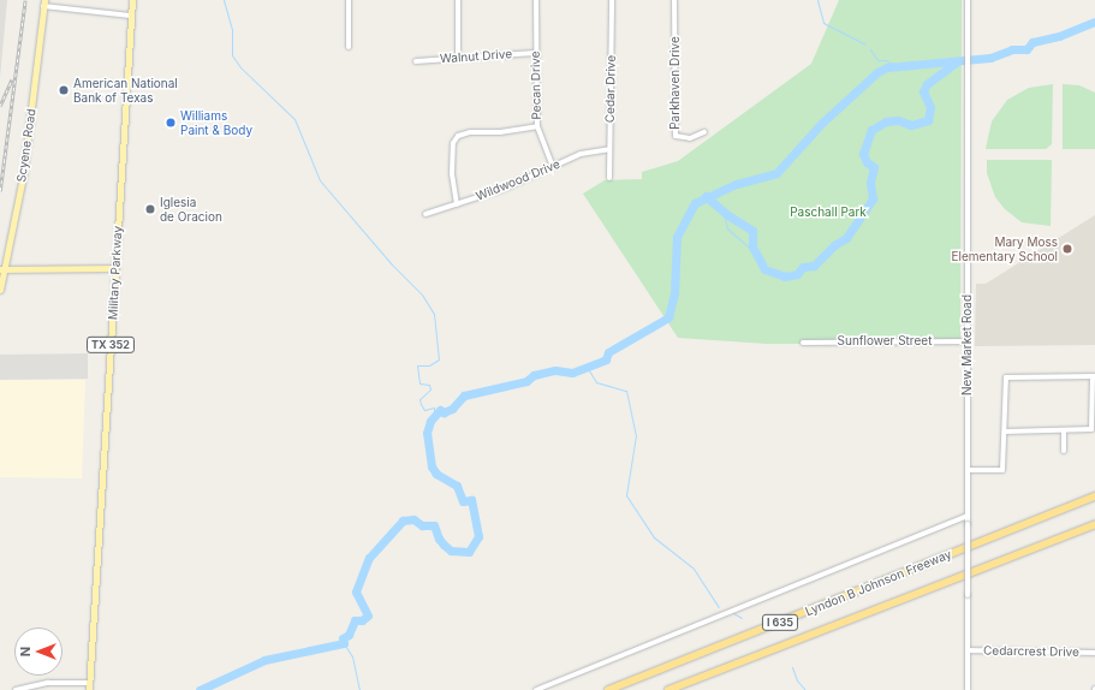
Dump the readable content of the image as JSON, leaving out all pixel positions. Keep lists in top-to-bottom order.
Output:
{
  "streets": {
    "highway": ["Lyndon B Johnson Freeway", "I 635"],
    "main road": ["Scyene Road", "Military Parkway", "TX 352"],
    "street": [
      "Walnut Drive",
      "Parkhaven Drive",
      "Pecan Drive",
      "Cedar Drive",
      "Wildwood Drive",
      "Sunflower Street",
      "New Market Road",
      "Cedarcrest Drive"
    ]
  },
  "crossings": [
    ["Walnut Drive", "Pecan Drive"],
    ["Pecan Drive", "Wildwood Drive"],
    ["Cedar Drive", "Wildwood Drive"],
    ["Sunflower Street", "New Market Road"],
    ["New Market Road", "Cedarcrest Drive"]
  ],
  "parks": ["Paschall Park"],
  "places": [
    "American National Bank of Texas",
    "Williams Paint & Body",
    "Iglesia de Oracion",
    "Mary Moss Elementary School"
  ],
  "north": "left"
}
